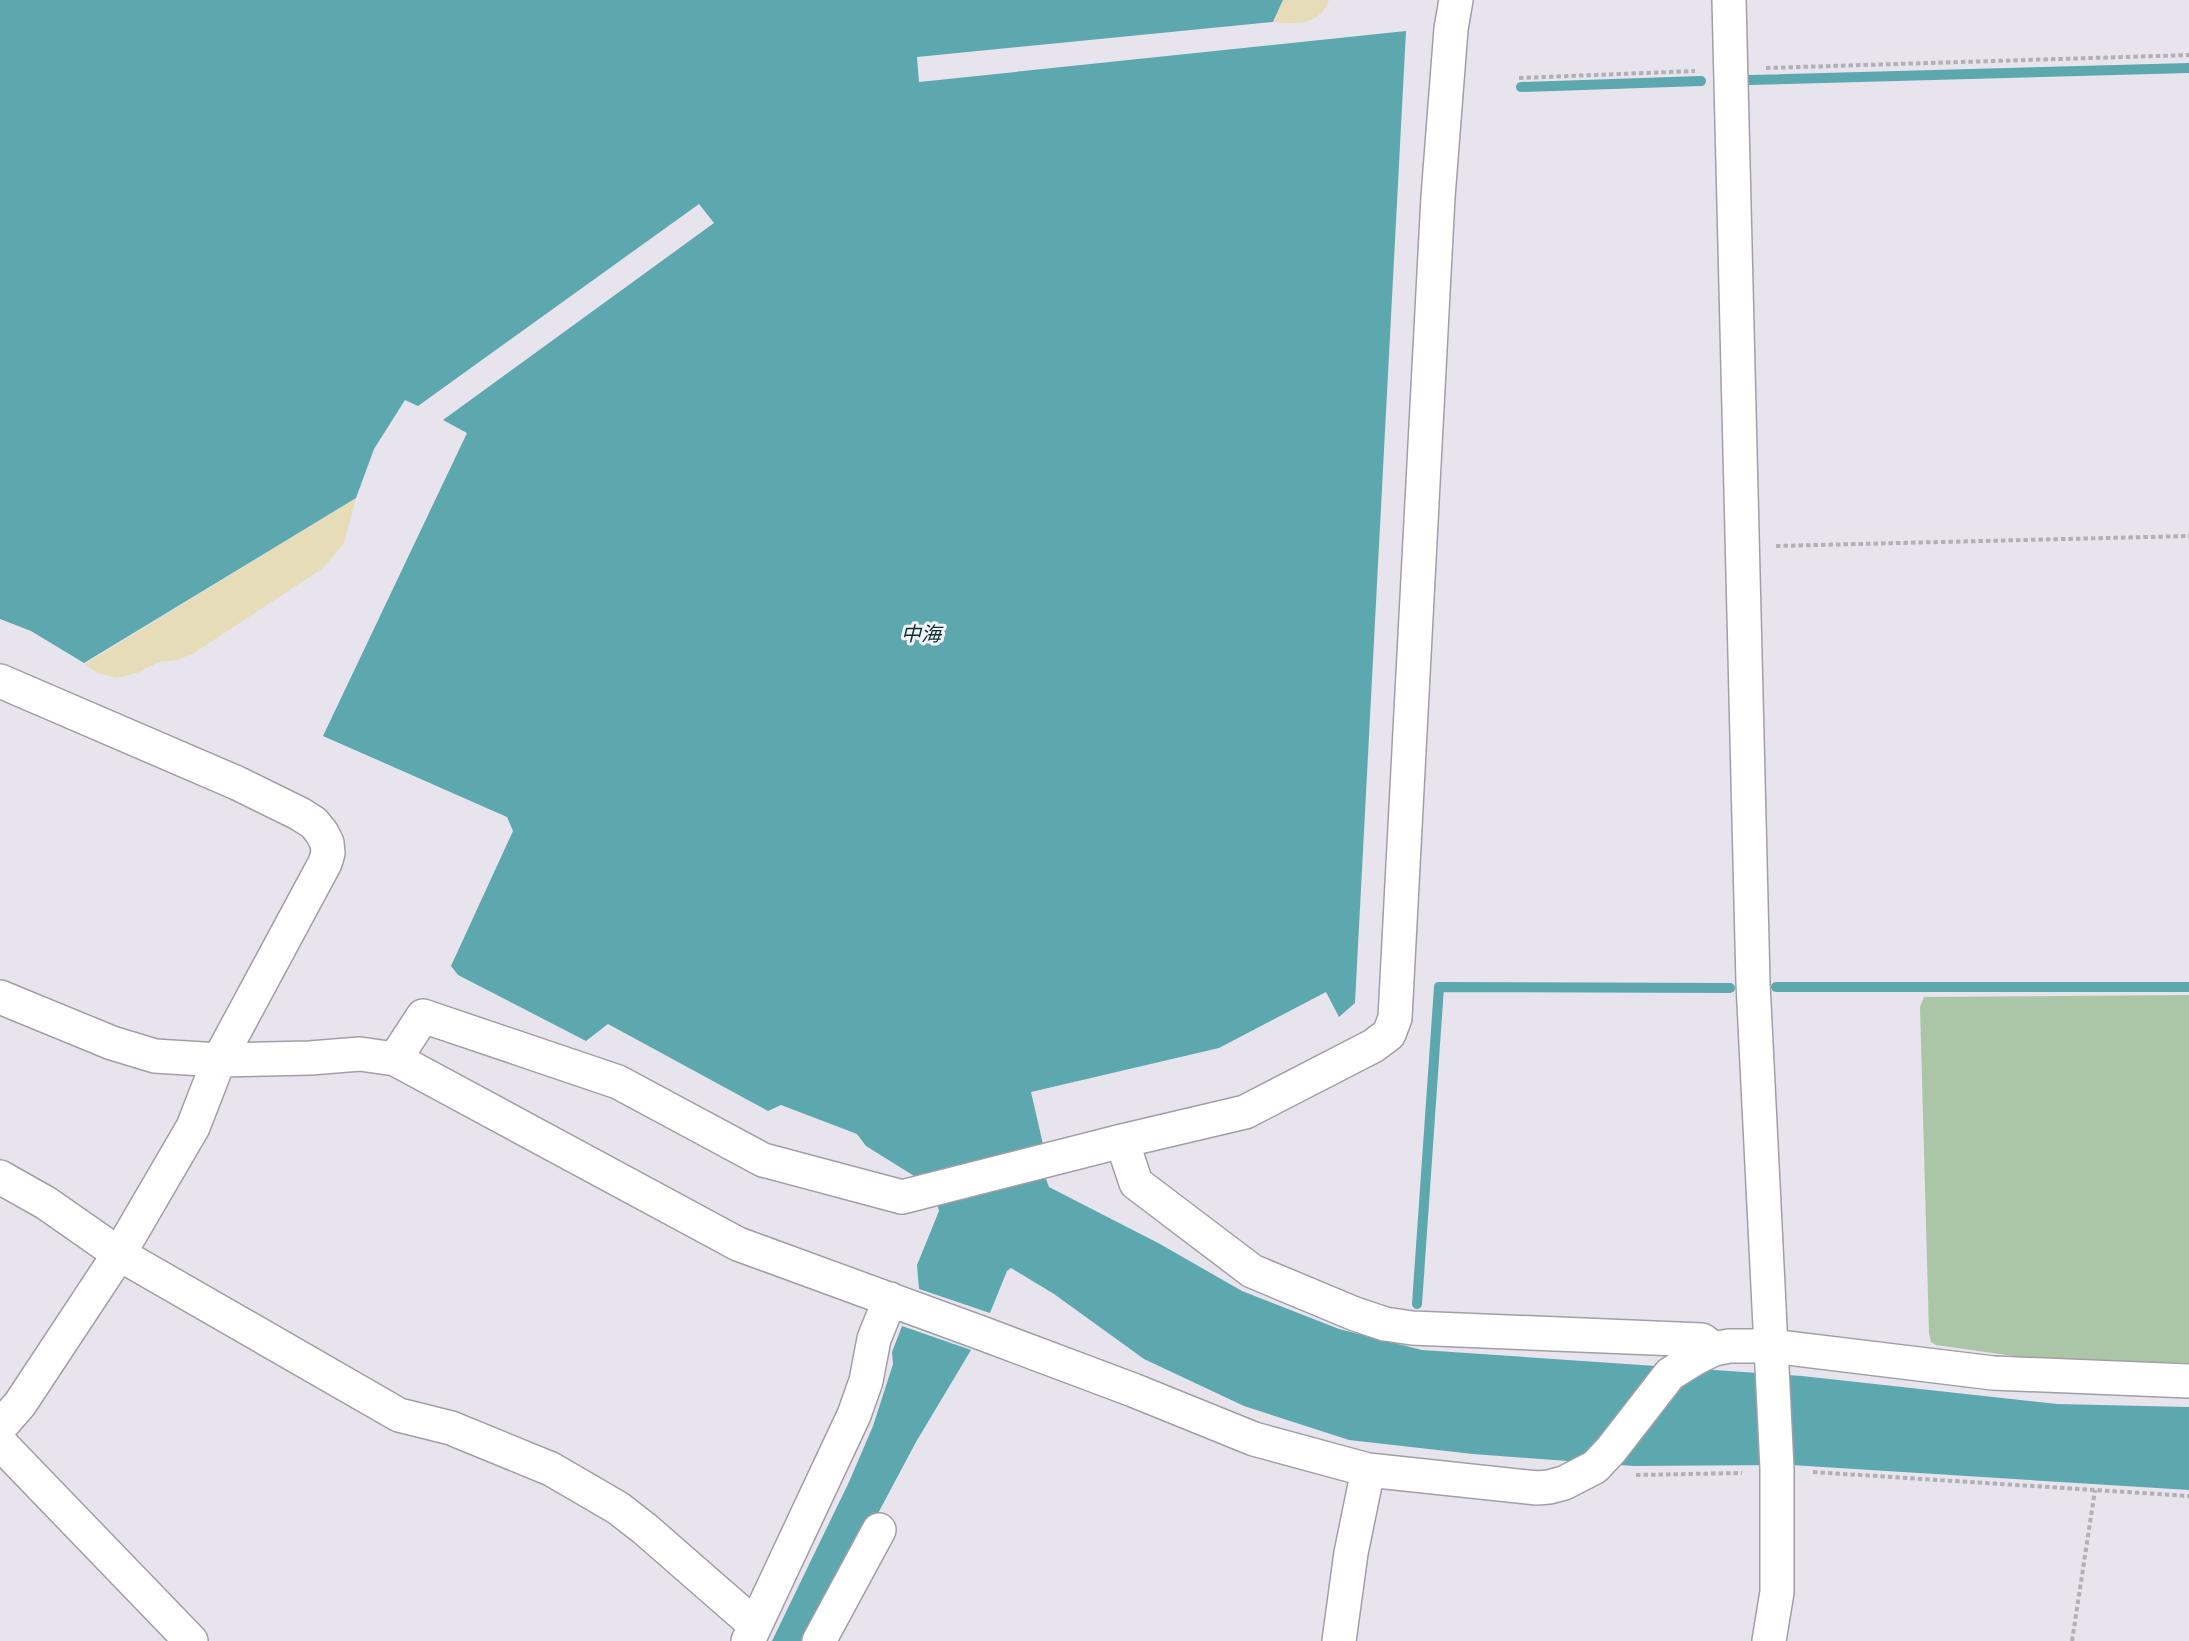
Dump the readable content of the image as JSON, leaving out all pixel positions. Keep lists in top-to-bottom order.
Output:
{
  "water": ["中海"]
}
